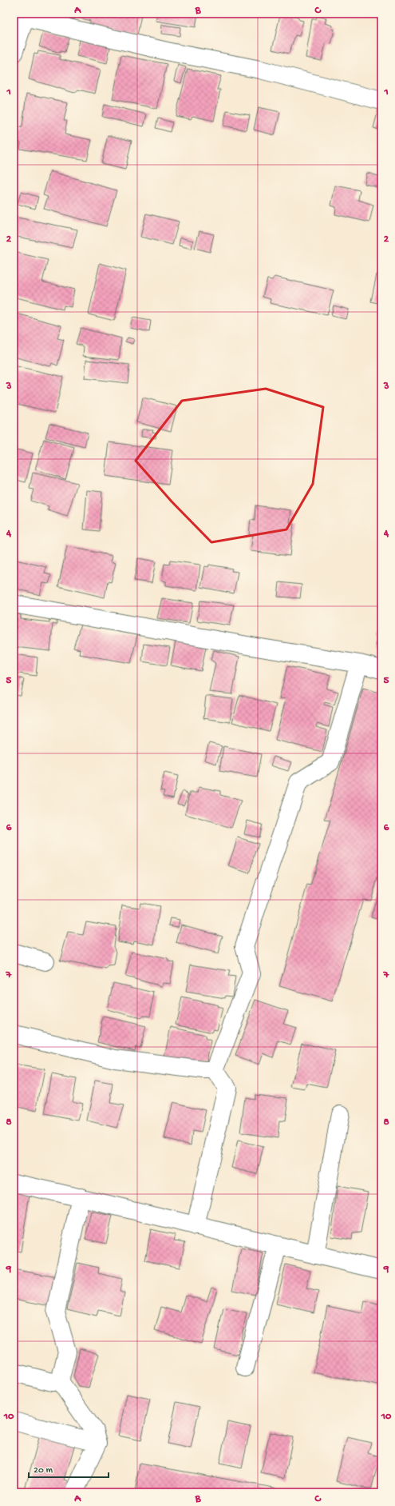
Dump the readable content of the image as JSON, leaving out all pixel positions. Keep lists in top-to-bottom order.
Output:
{
  "scale_bar": "20 m",
  "grid": {
    "columns": ["A", "B", "C"],
    "rows": [
      "1",
      "2",
      "3",
      "4",
      "5",
      "6",
      "7",
      "8",
      "9",
      "10"
    ]
  }
}
